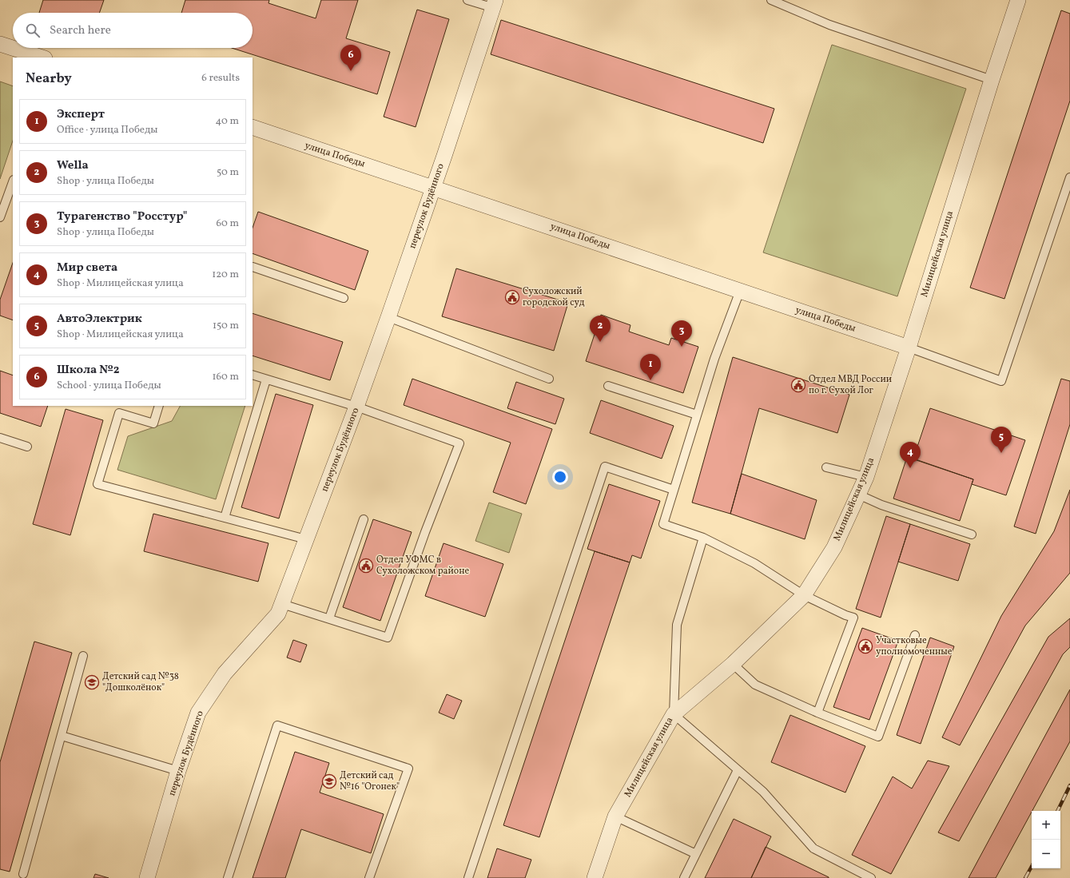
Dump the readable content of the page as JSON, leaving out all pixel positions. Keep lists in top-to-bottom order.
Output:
{
  "streets": {
    "street": ["улица Победы", "переулок Будённого", "Милицейская улица"]
  },
  "crossings": [
    ["улица Победы", "переулок Будённого"],
    ["улица Победы", "Милицейская улица"]
  ],
  "places": {
    "public building": [
      "Сухоложский городской суд",
      "Отдел МВД России по г. Сухой Лог",
      "Отдел УФМС в Сухоложском районе",
      "Участковые уполномоченные"
    ],
    "school or university": ["Детский сад №38 \"Дошколёнок\"", "Детский сад №16 \"Огонек\""]
  },
  "page": {
    "search": "Search here",
    "pins": [
      "6",
      "2",
      "3",
      "1",
      "5",
      "4"
    ],
    "heading": ["Nearby", "6 results"],
    "list": [
      {
        "mark": "1",
        "name": "Эксперт",
        "note": "Office · улица Победы",
        "value": "40 m"
      },
      {
        "mark": "2",
        "name": "Wella",
        "note": "Shop · улица Победы",
        "value": "50 m"
      },
      {
        "mark": "3",
        "name": "Турагенство \"Росстур\"",
        "note": "Shop · улица Победы",
        "value": "60 m"
      },
      {
        "mark": "4",
        "name": "Мир света",
        "note": "Shop · Милицейская улица",
        "value": "120 m"
      },
      {
        "mark": "5",
        "name": "АвтоЭлектрик",
        "note": "Shop · Милицейская улица",
        "value": "150 m"
      },
      {
        "mark": "6",
        "name": "Школа №2",
        "note": "School · улица Победы",
        "value": "160 m"
      }
    ],
    "map_buttons": ["+", "−"]
  }
}
